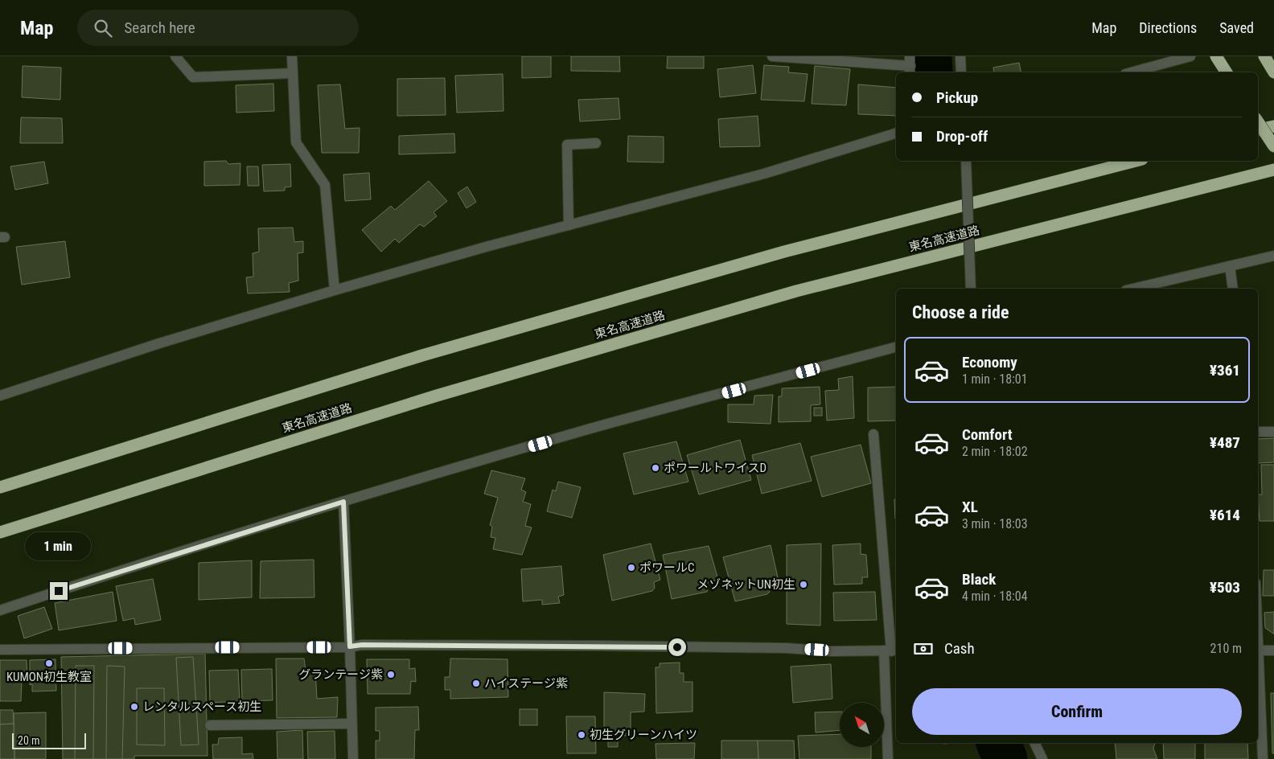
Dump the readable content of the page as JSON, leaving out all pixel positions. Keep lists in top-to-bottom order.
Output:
{
  "streets": {
    "highway": ["東名高速道路"]
  },
  "places": [
    "ポワールトワイスD",
    "ポワールC",
    "メゾネットUN初生",
    "KUMON初生教室",
    "グランテージ紫",
    "ハイステージ紫",
    "レンタルスペース初生",
    "初生グリーンハイツ"
  ],
  "scale_bar": "20 m",
  "north": "top left",
  "page": {
    "header": "Map",
    "search": "Search here",
    "nav": ["Map", "Directions", "Saved"],
    "banner": ["Pickup", "Drop-off"],
    "heading": "Choose a ride",
    "list": [
      {
        "name": "Economy",
        "note": "1 min · 18:01",
        "value": "¥361"
      },
      {
        "name": "Comfort",
        "note": "2 min · 18:02",
        "value": "¥487"
      },
      {
        "name": "XL",
        "note": "3 min · 18:03",
        "value": "¥614"
      },
      {
        "name": "Black",
        "note": "4 min · 18:04",
        "value": "¥503"
      }
    ],
    "bubble": "1 min",
    "pay": ["Cash", "210 m"],
    "buttons": "Confirm",
    "scale": "20 m"
  }
}
